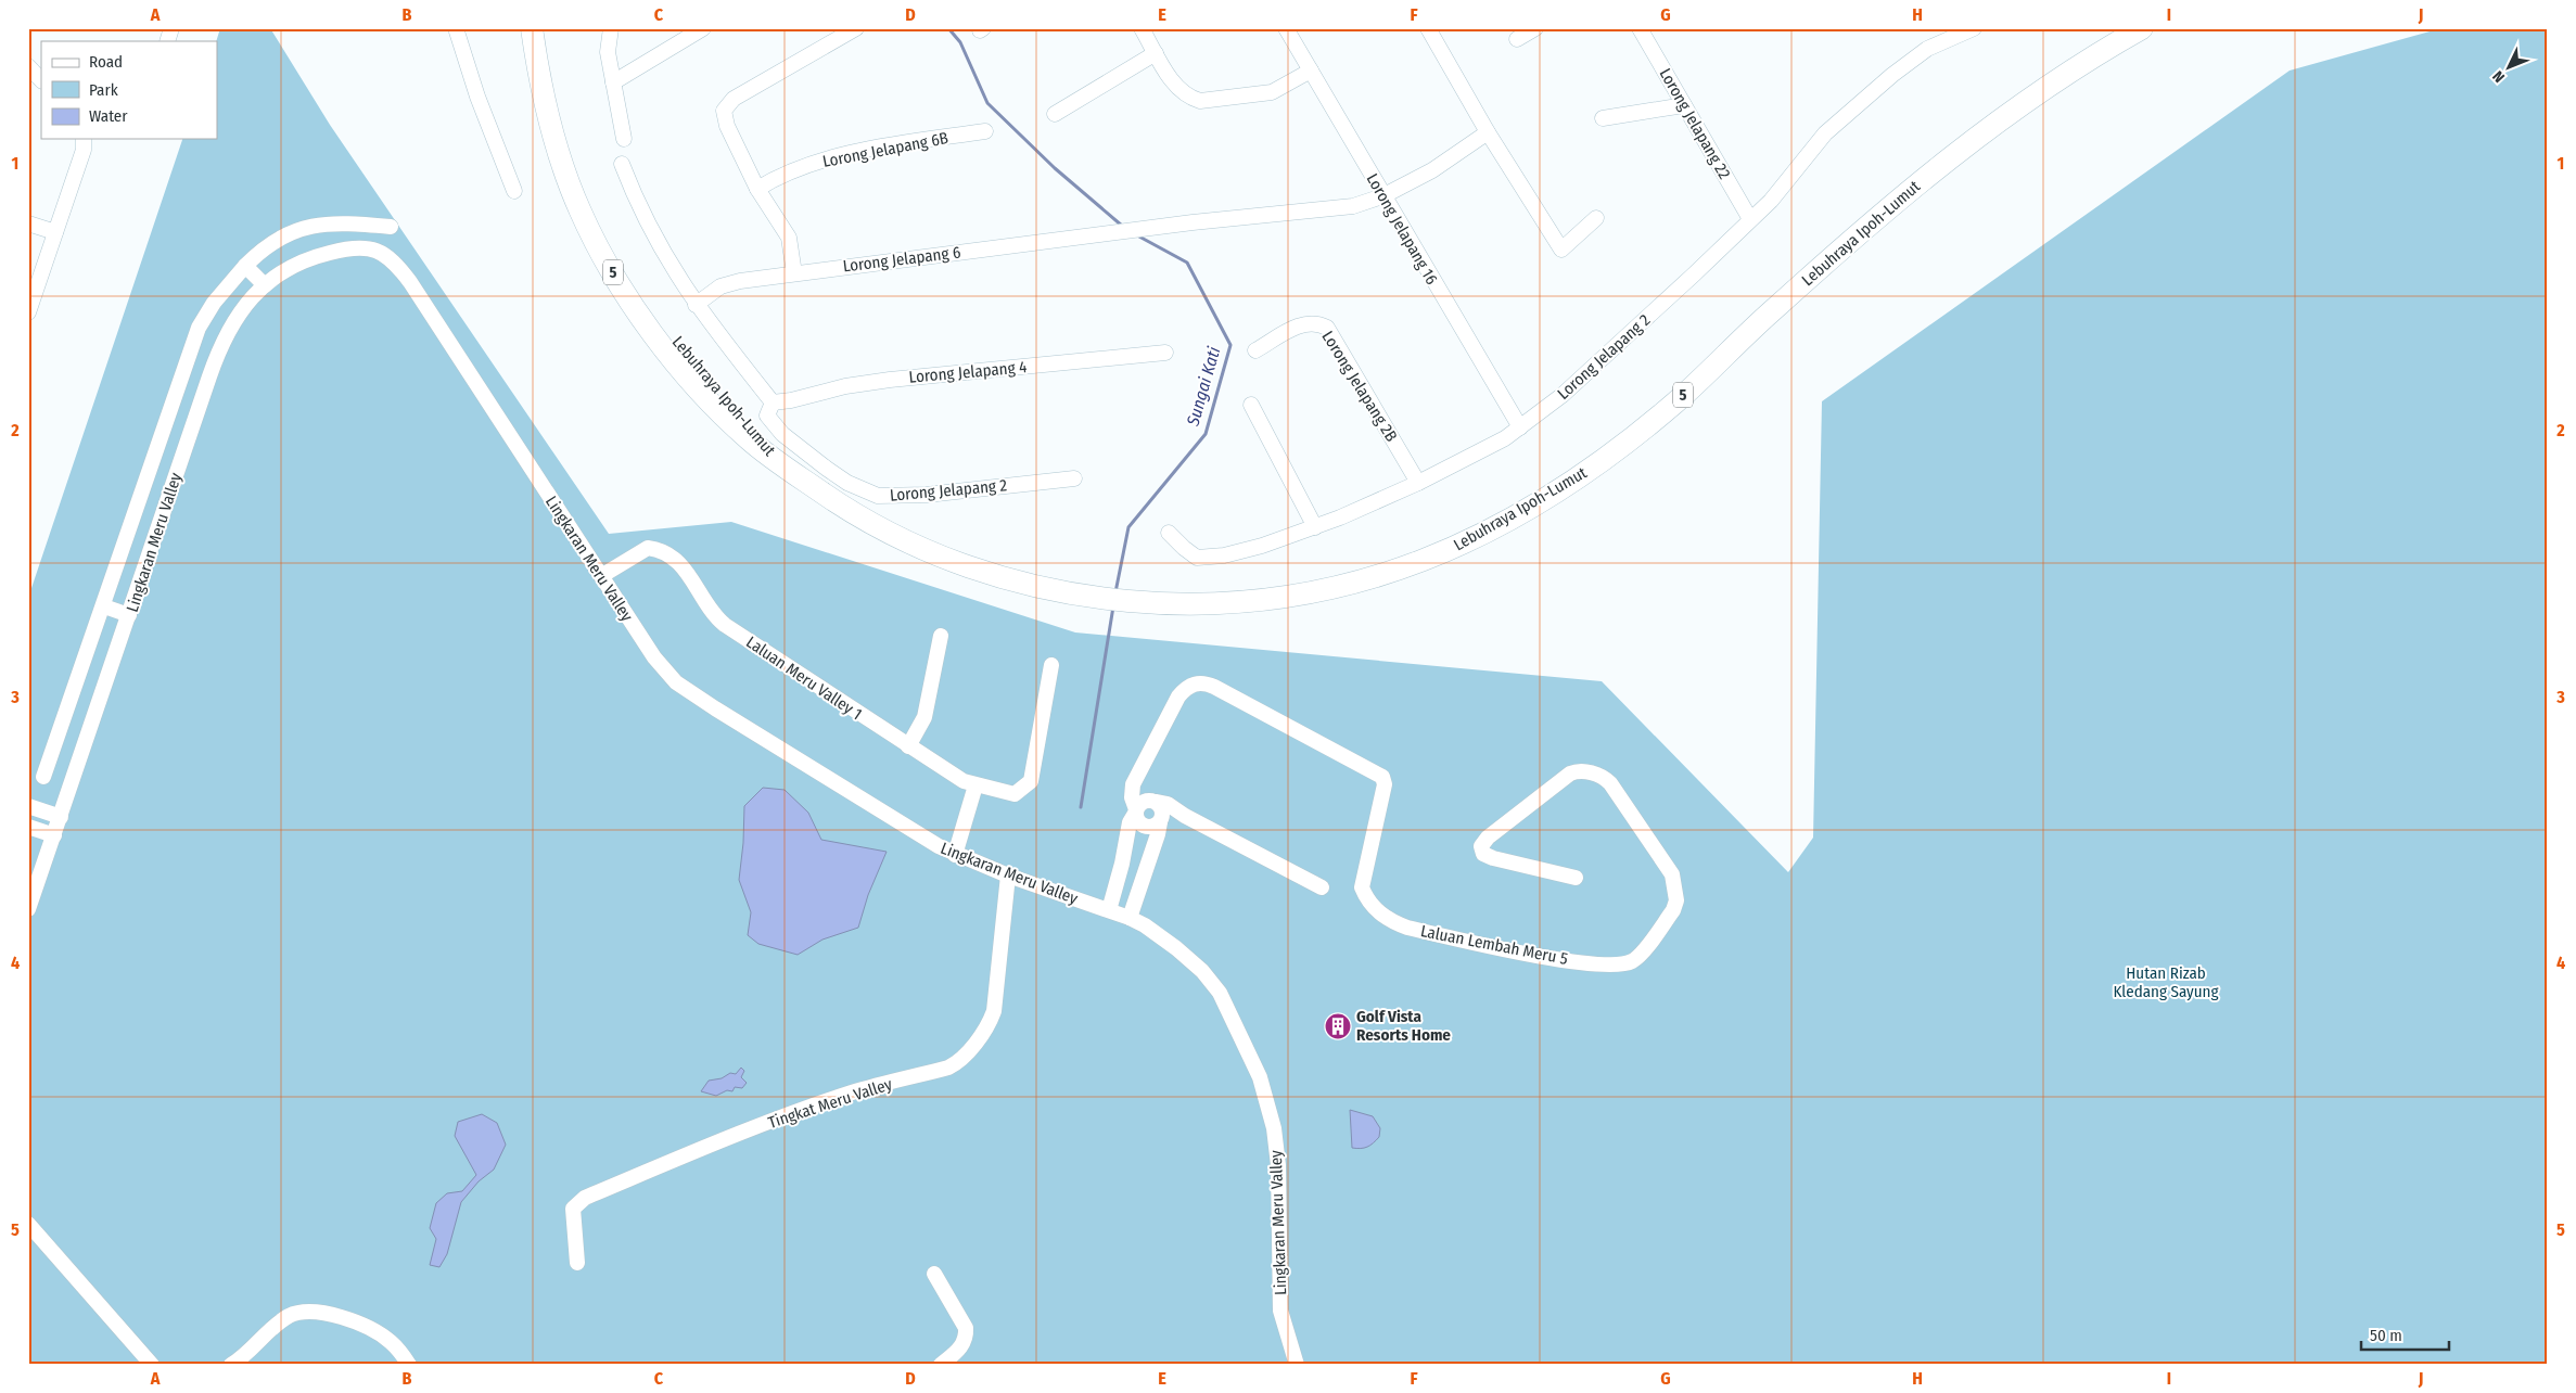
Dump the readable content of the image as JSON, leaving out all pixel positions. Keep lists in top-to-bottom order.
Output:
{
  "streets": {
    "highway": ["Lebuhraya Ipoh-Lumut", "5"],
    "street": [
      "Lorong Jelapang 22",
      "Lorong Jelapang 6B",
      "Lorong Jelapang 16",
      "Lorong Jelapang 6",
      "Lorong Jelapang 2",
      "Lorong Jelapang 4",
      "Lorong Jelapang 2B",
      "Lingkaran Meru Valley",
      "Laluan Meru Valley 1",
      "Laluan Lembah Meru 5",
      "Tingkat Meru Valley"
    ]
  },
  "crossings": [
    ["Lorong Jelapang 22", "Lorong Jelapang 2"],
    ["Lorong Jelapang 16", "Lorong Jelapang 6"],
    ["Lorong Jelapang 16", "Lorong Jelapang 2"],
    ["Lorong Jelapang 2", "Lorong Jelapang 4"],
    ["Lorong Jelapang 2", "Lorong Jelapang 2B"],
    ["Lingkaran Meru Valley", "Laluan Meru Valley 1"],
    ["Lingkaran Meru Valley", "Laluan Lembah Meru 5"],
    ["Lingkaran Meru Valley", "Tingkat Meru Valley"]
  ],
  "water": ["Sungai Kati"],
  "parks": ["Hutan Rizab Kledang Sayung"],
  "places": {
    "building": ["Golf Vista Resorts Home"]
  },
  "legend": ["Road", "Park", "Water"],
  "scale_bar": "50 m",
  "north": "bottom left",
  "grid": {
    "columns": [
      "A",
      "B",
      "C",
      "D",
      "E",
      "F",
      "G",
      "H",
      "I",
      "J"
    ],
    "rows": [
      "1",
      "2",
      "3",
      "4",
      "5"
    ]
  }
}
